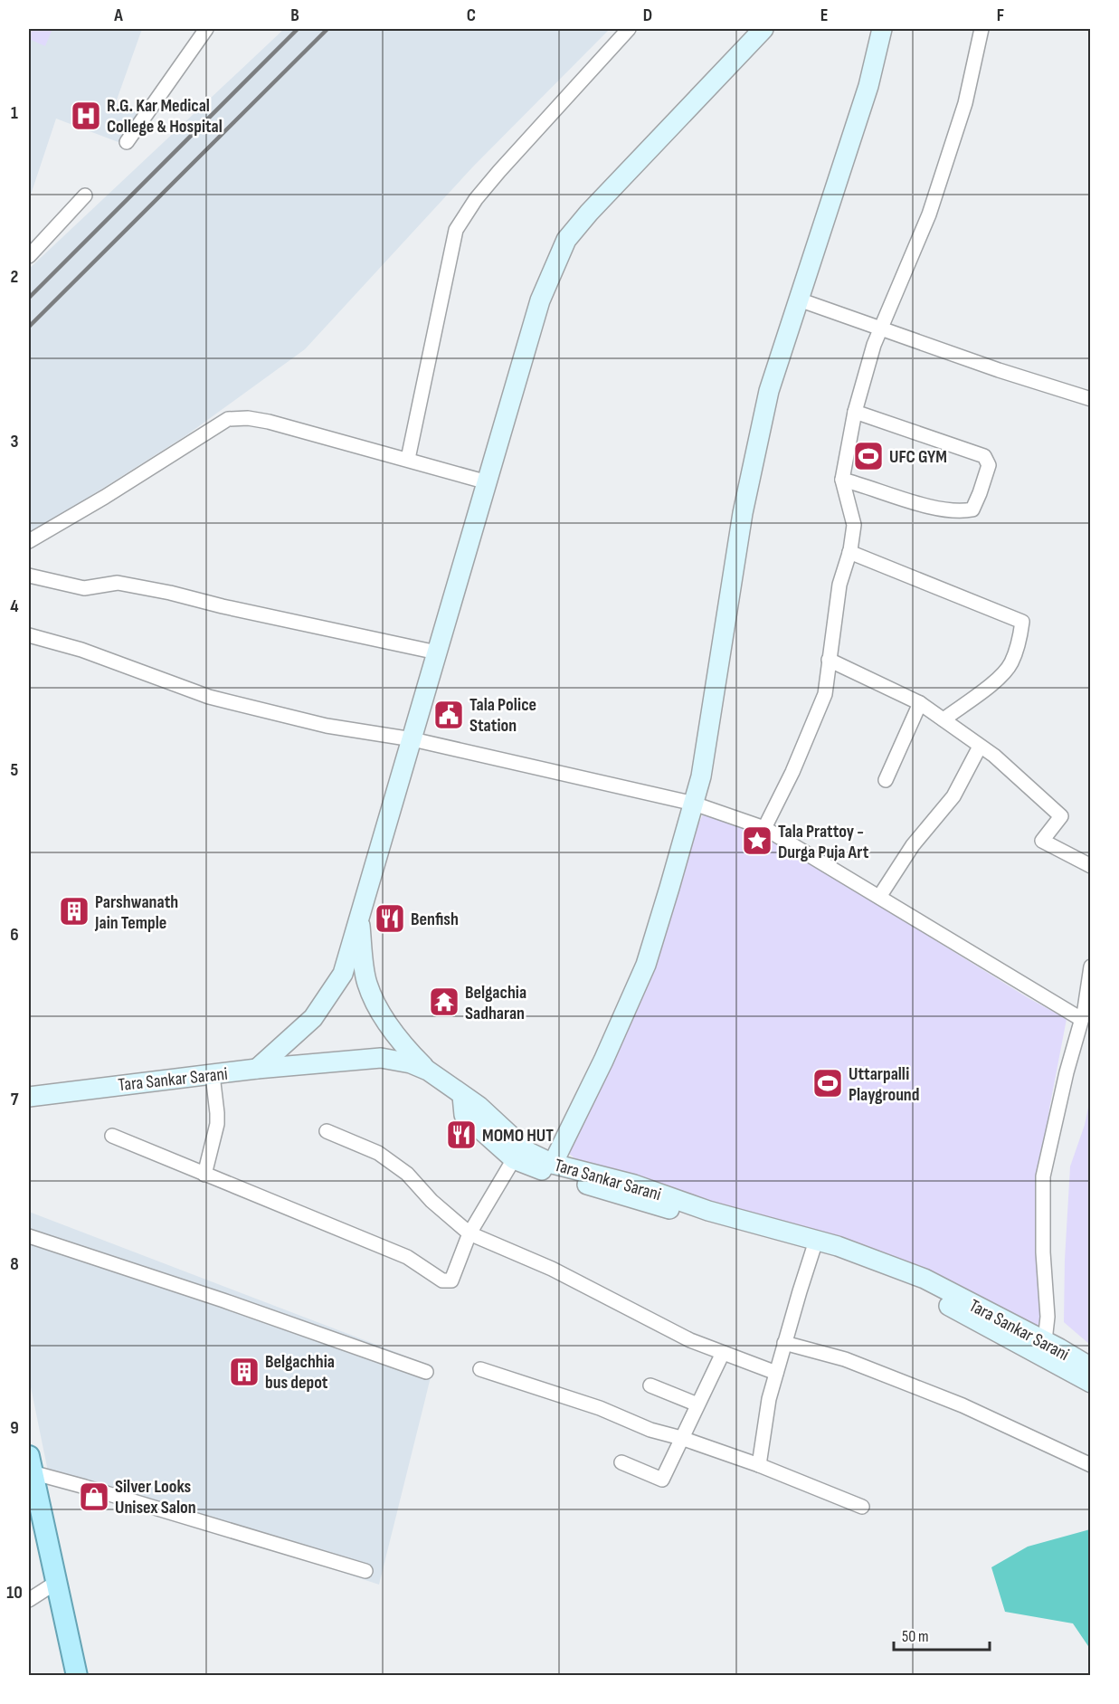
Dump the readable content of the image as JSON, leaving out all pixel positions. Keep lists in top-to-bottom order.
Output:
{
  "streets": {
    "street": ["Tara Sankar Sarani"]
  },
  "places": {
    "hospital": ["R.G. Kar Medical College & Hospital"],
    "sports": ["UFC GYM", "Uttarpalli Playground"],
    "public building": ["Tala Police Station"],
    "place": ["Tala Prattoy - Durga Puja Art"],
    "building": ["Parshwanath Jain Temple", "Belgachhia bus depot"],
    "restaurant": ["Benfish", "MOMO HUT"],
    "temple": ["Belgachia Sadharan"],
    "shop": ["Silver Looks Unisex Salon"]
  },
  "scale_bar": "50 m",
  "grid": {
    "columns": [
      "A",
      "B",
      "C",
      "D",
      "E",
      "F"
    ],
    "rows": [
      "1",
      "2",
      "3",
      "4",
      "5",
      "6",
      "7",
      "8",
      "9",
      "10"
    ]
  }
}
